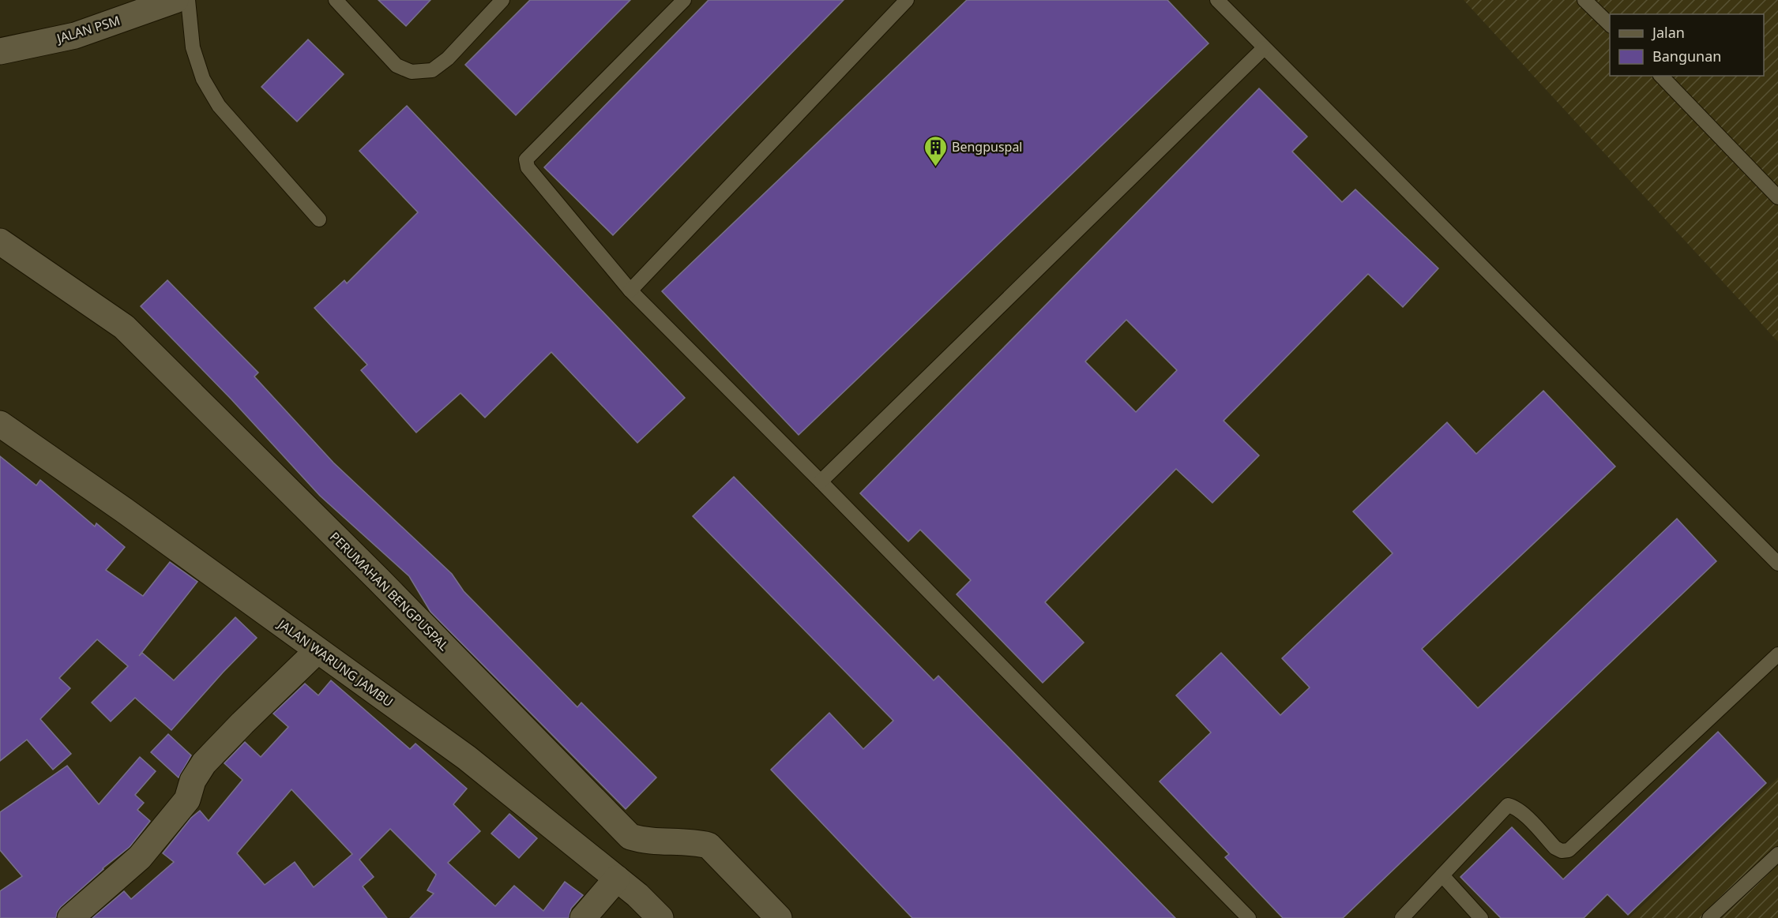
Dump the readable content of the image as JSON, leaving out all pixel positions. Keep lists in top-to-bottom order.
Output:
{
  "streets": {
    "street": ["JALAN PSM", "PERUMAHAN BENGPUSPAL", "JALAN WARUNG JAMBU"]
  },
  "places": {
    "building": ["Bengpuspal"]
  },
  "legend": ["Jalan", "Bangunan"]
}
